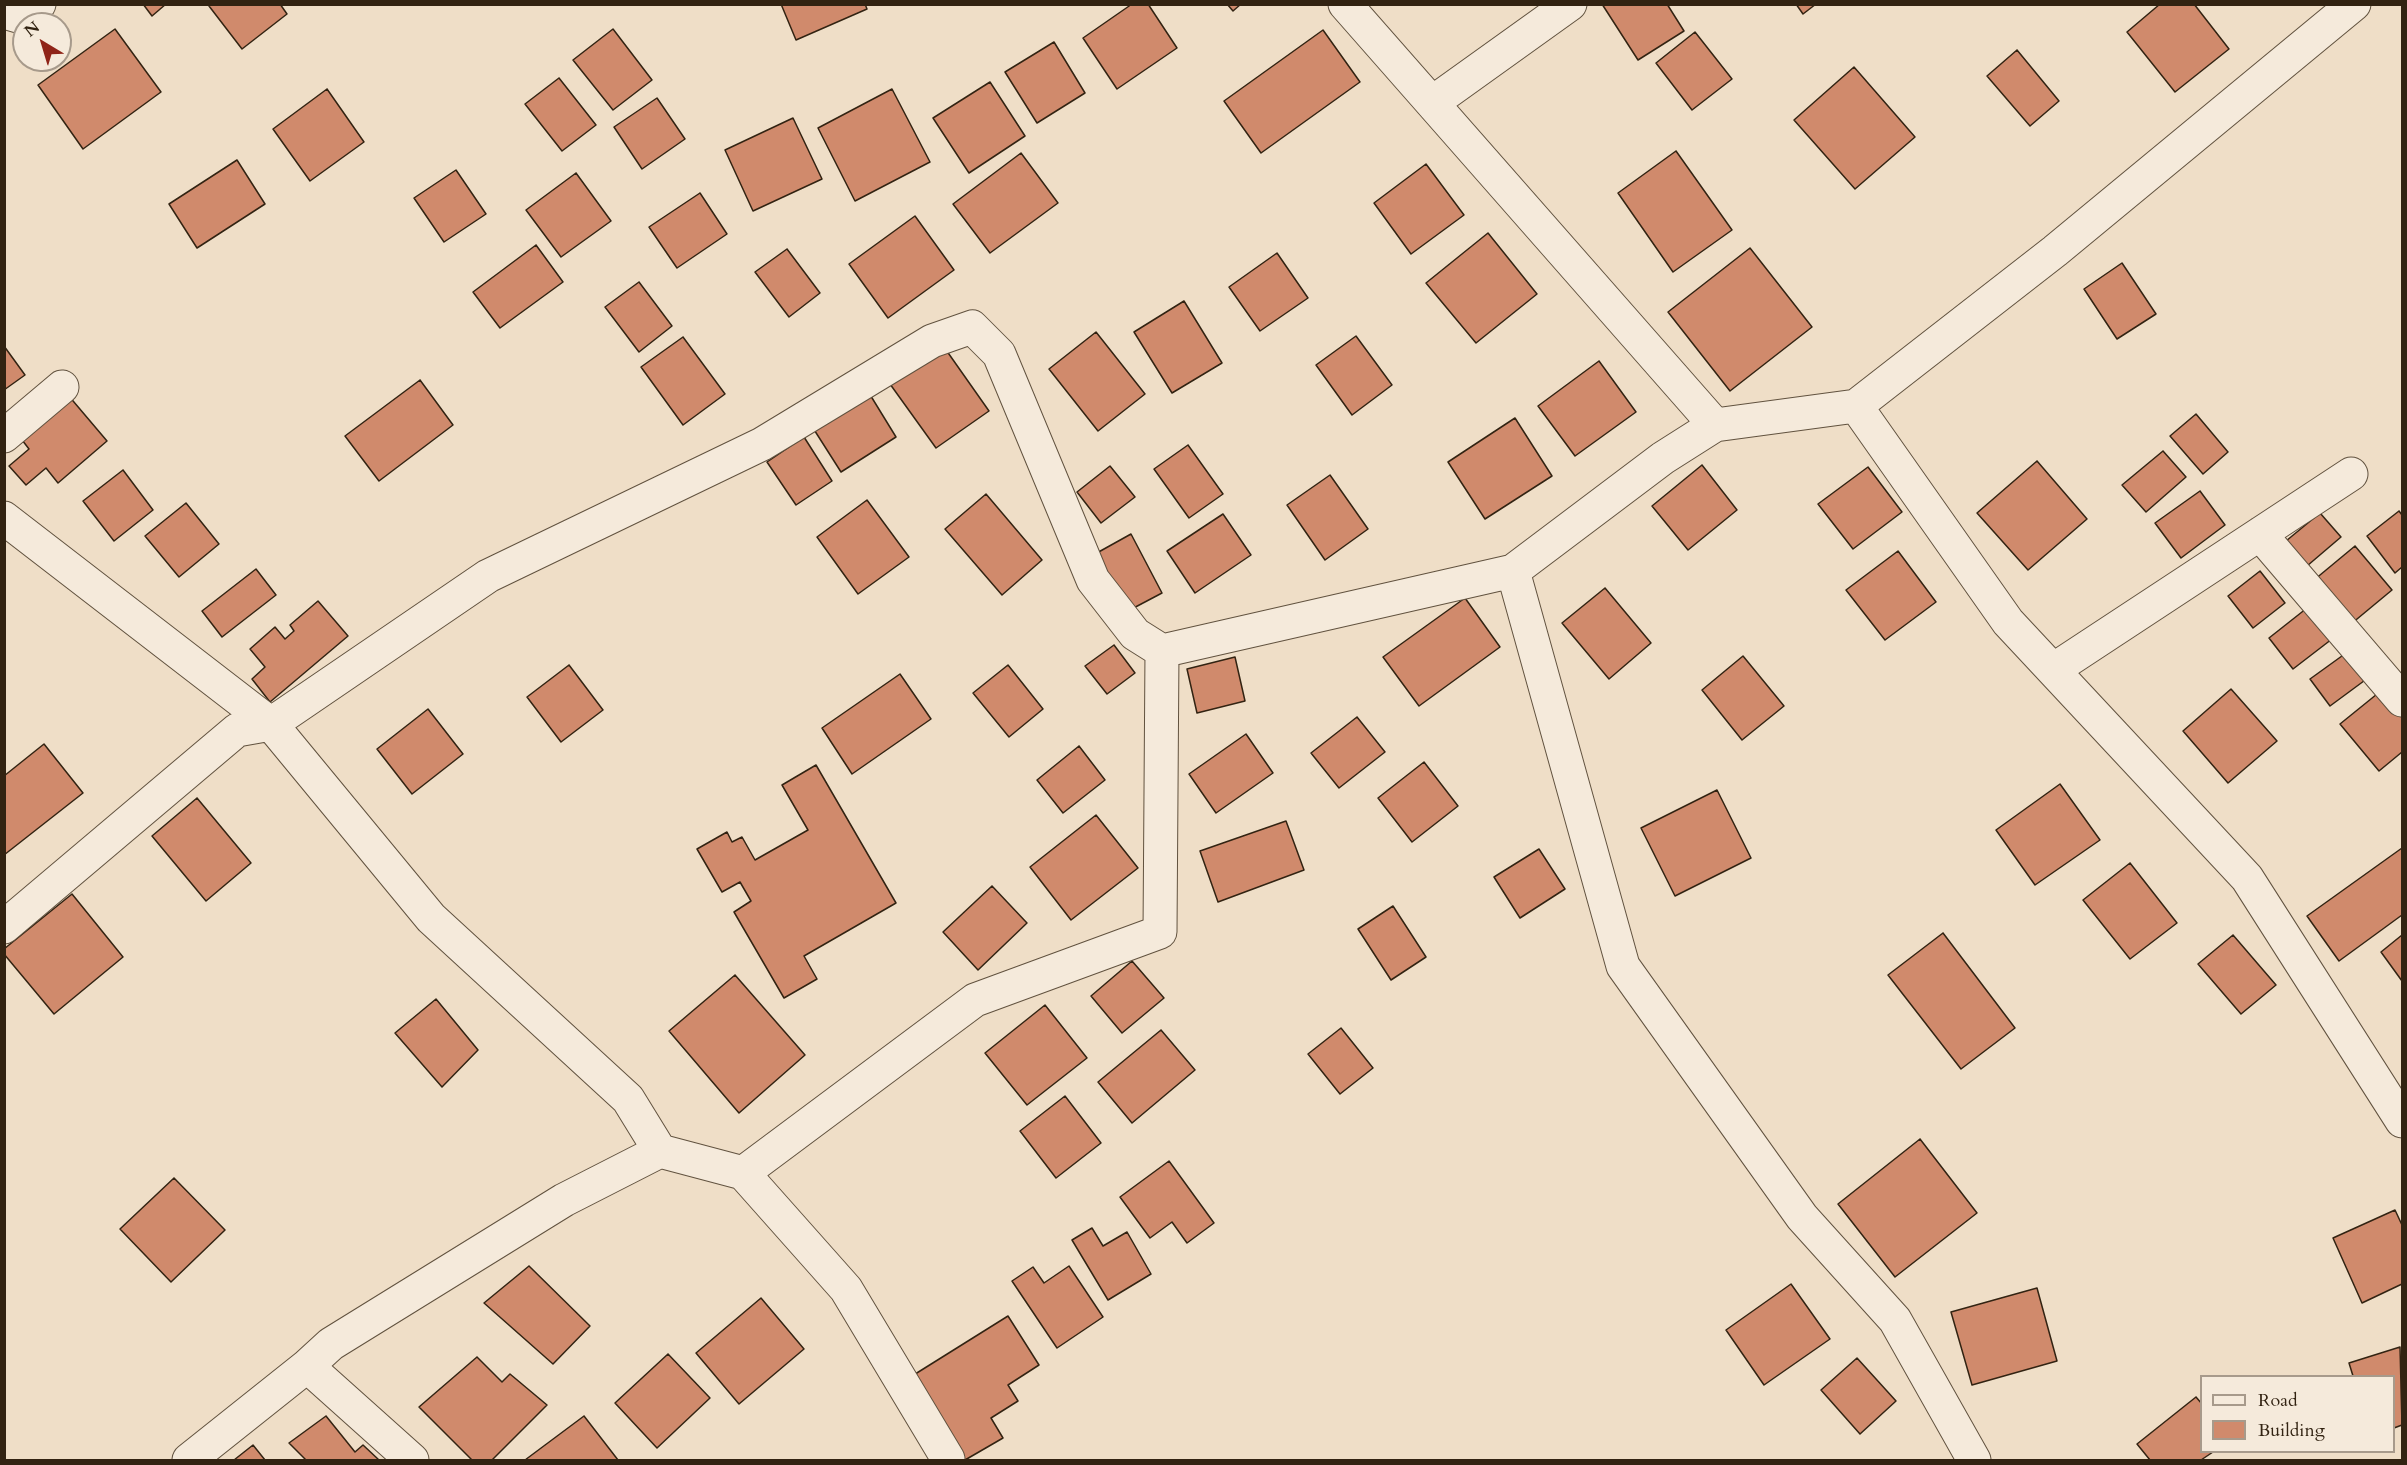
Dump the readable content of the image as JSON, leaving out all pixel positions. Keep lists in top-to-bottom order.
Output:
{
  "legend": ["Road", "Building"],
  "north": "top left"
}
